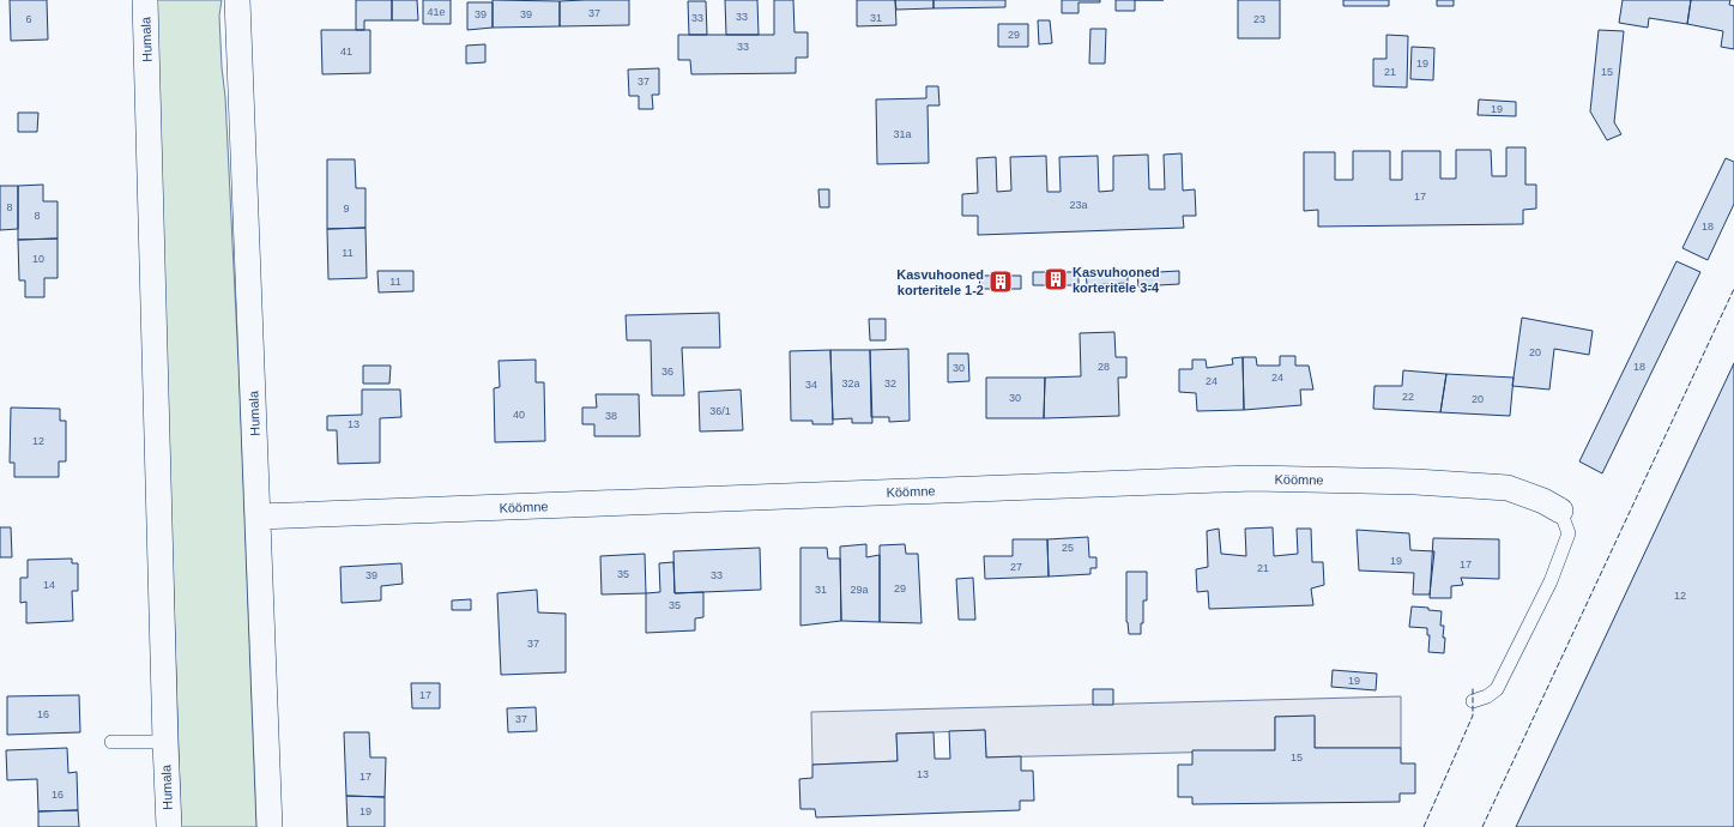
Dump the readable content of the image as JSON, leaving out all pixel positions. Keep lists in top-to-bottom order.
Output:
{
  "streets": {
    "street": ["Humala", "Köömne"]
  },
  "crossings": [
    ["Humala", "Köömne"]
  ],
  "places": {
    "building": ["Kasvuhooned korteritele 3-4", "Kasvuhooned korteritele 1-2"]
  },
  "house_numbers": [
    "41e",
    "37",
    "39",
    "39",
    "33",
    "33",
    "31",
    "6",
    "23",
    "29",
    "33",
    "41",
    "19",
    "21",
    "15",
    "37",
    "19",
    "31a",
    "17",
    "23a",
    "8",
    "9",
    "8",
    "18",
    "11",
    "10",
    "11",
    "20",
    "28",
    "18",
    "30",
    "36",
    "24",
    "24",
    "32a",
    "32",
    "34",
    "22",
    "30",
    "20",
    "36/1",
    "40",
    "38",
    "13",
    "12",
    "25",
    "19",
    "17",
    "27",
    "21",
    "35",
    "39",
    "33",
    "14",
    "29",
    "31",
    "29a",
    "12",
    "35",
    "37",
    "19",
    "17",
    "16",
    "37",
    "15",
    "13",
    "17",
    "16",
    "19"
  ]
}
